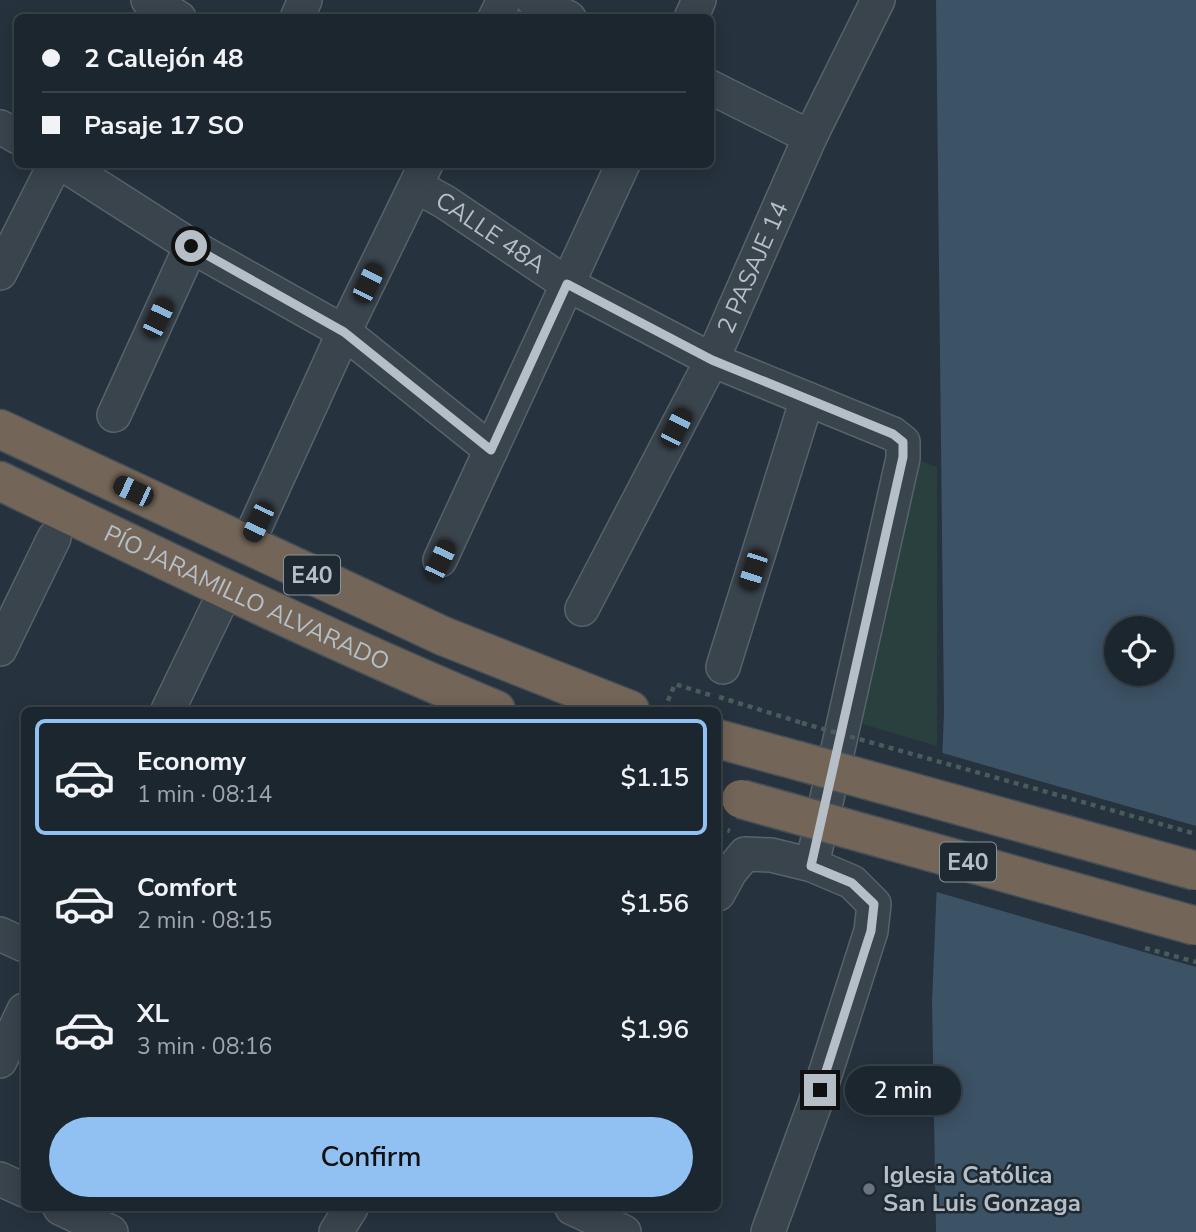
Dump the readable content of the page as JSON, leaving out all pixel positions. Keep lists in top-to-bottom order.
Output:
{
  "streets": {
    "highway": ["E40", "PÍO JARAMILLO ALVARADO"],
    "street": ["CALLE 48A", "2 PASAJE 14"]
  },
  "crossings": [
    ["CALLE 48A", "2 PASAJE 14"]
  ],
  "places": ["Iglesia Católica San Luis Gonzaga"],
  "page": {
    "banner": ["2 Callejón 48", "Pasaje 17 SO"],
    "list": [
      {
        "name": "Economy",
        "note": "1 min · 08:14",
        "value": "$1.15"
      },
      {
        "name": "Comfort",
        "note": "2 min · 08:15",
        "value": "$1.56"
      },
      {
        "name": "XL",
        "note": "3 min · 08:16",
        "value": "$1.96"
      }
    ],
    "bubble": "2 min",
    "buttons": "Confirm"
  }
}
